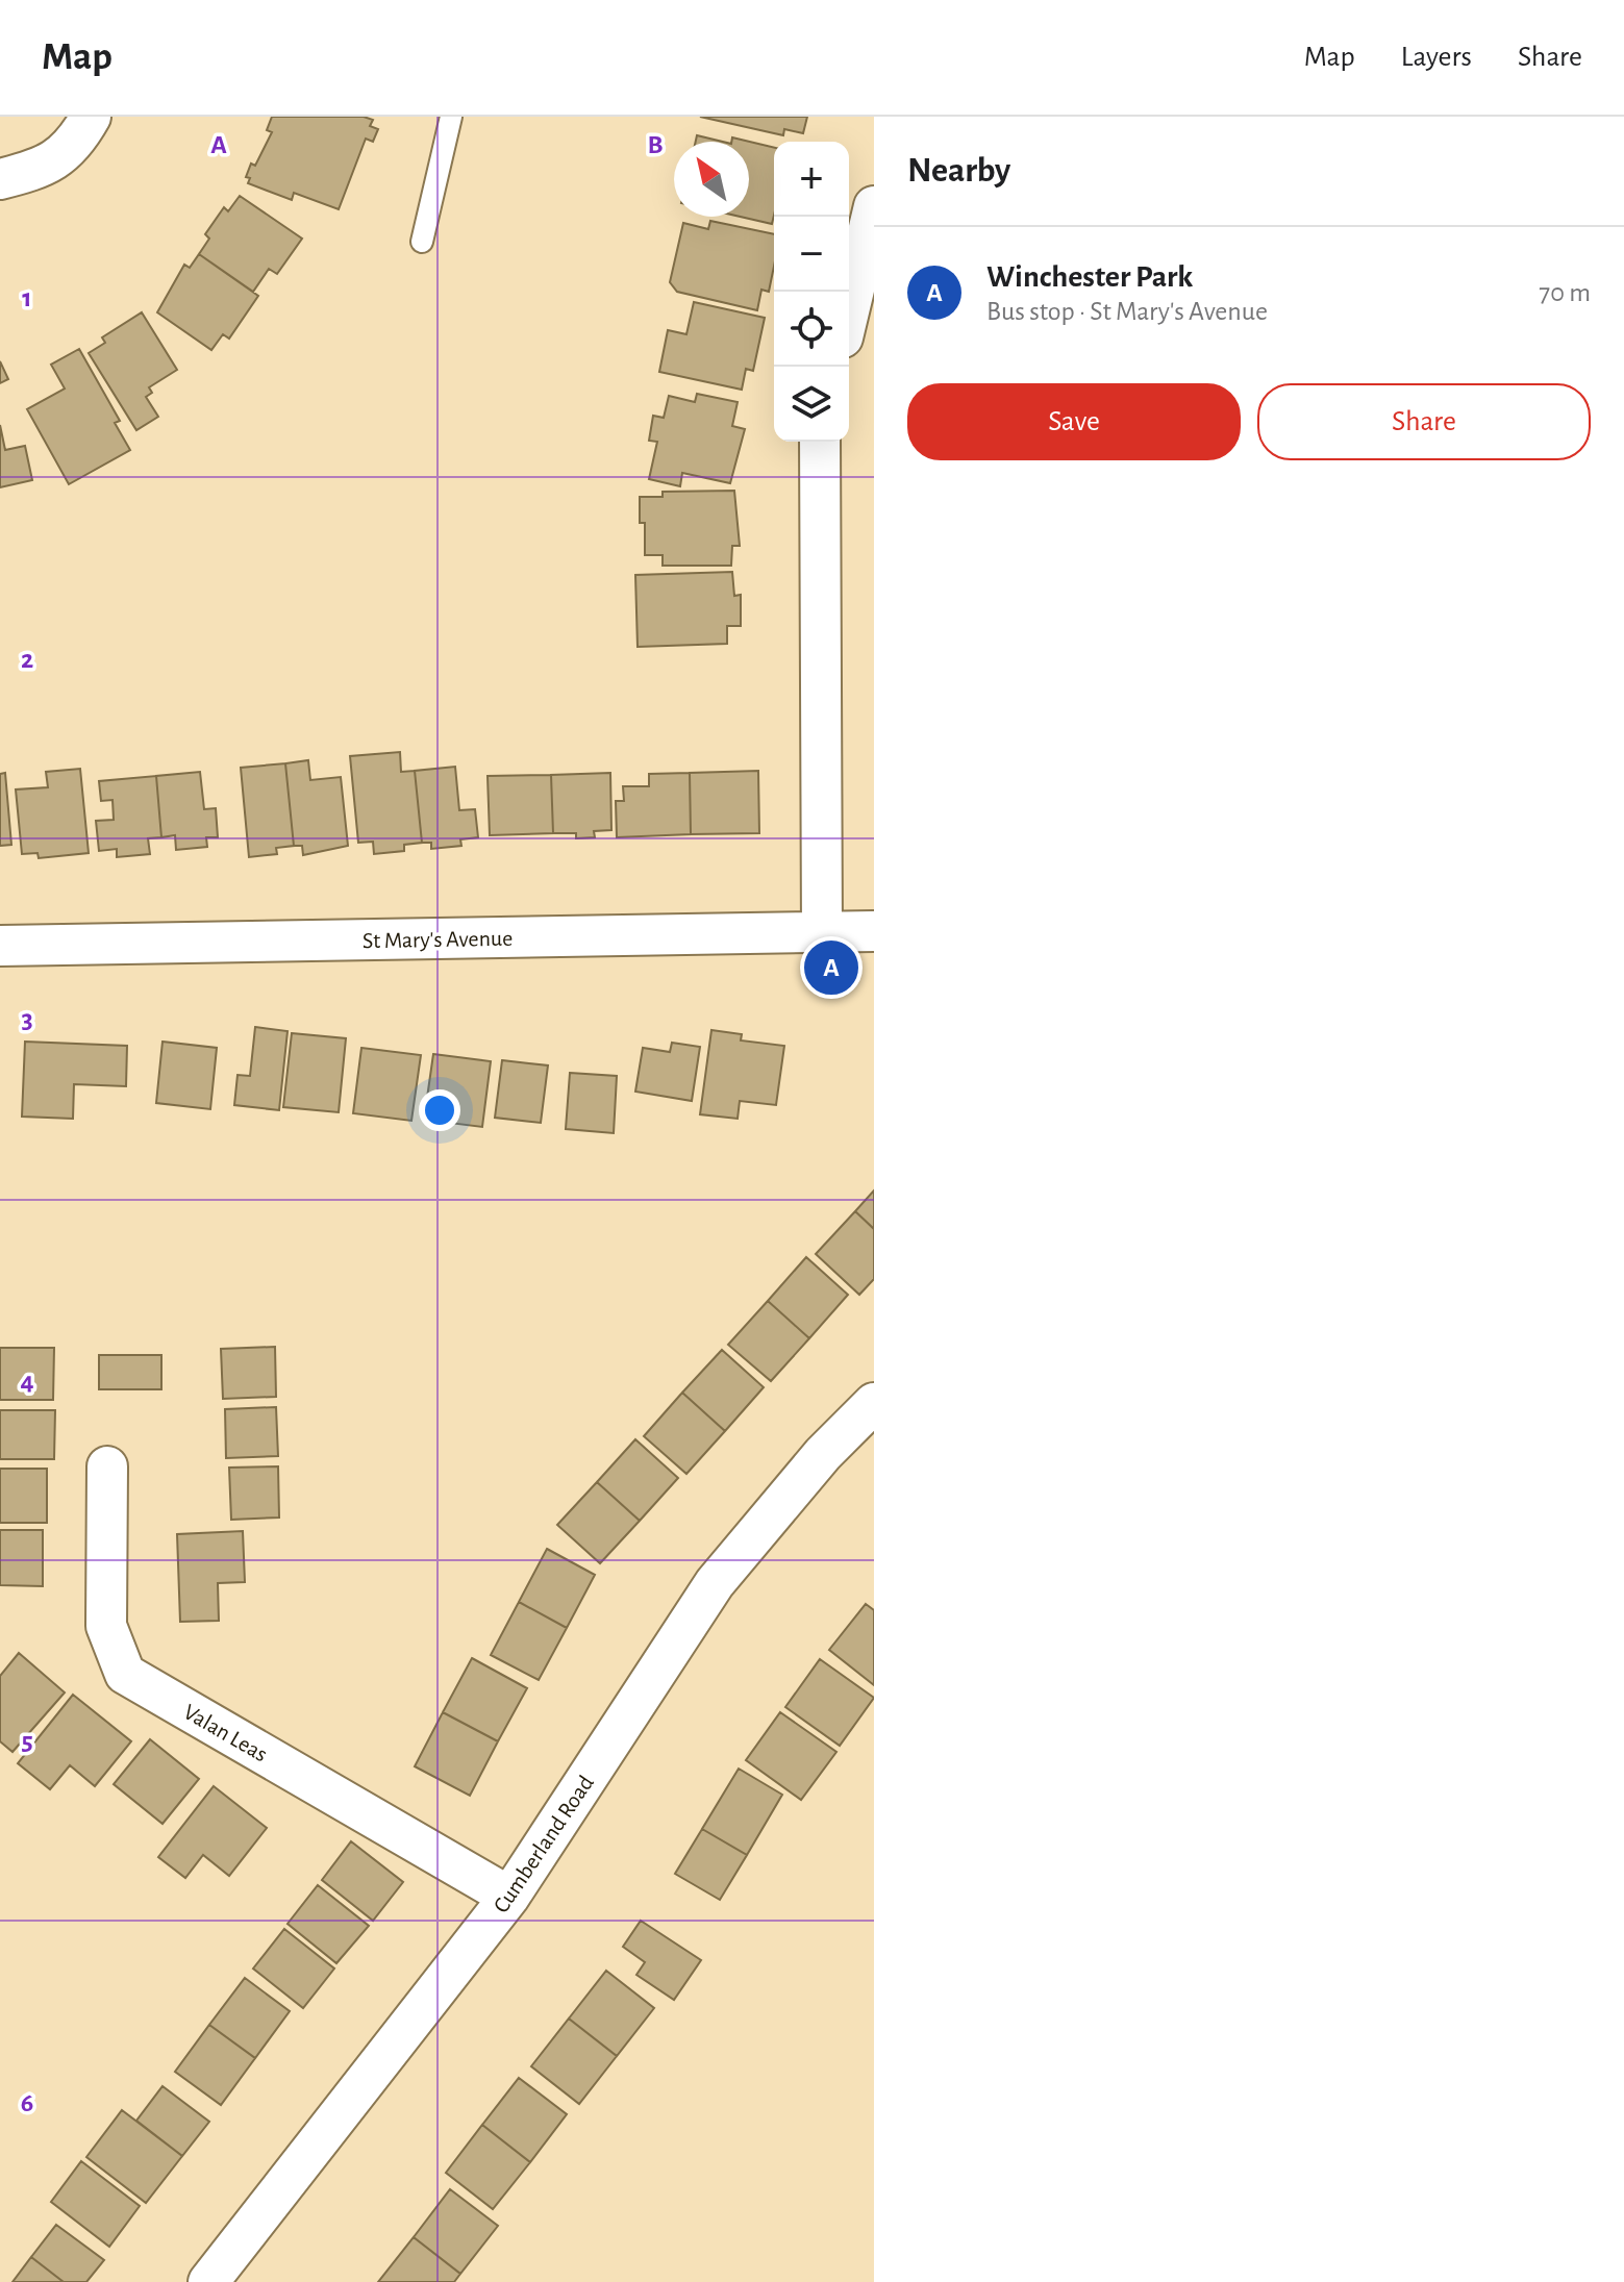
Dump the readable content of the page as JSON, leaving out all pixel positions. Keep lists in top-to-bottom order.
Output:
{
  "streets": {
    "street": ["St Mary's Avenue", "Valan Leas", "Cumberland Road"]
  },
  "crossings": [
    ["Valan Leas", "Cumberland Road"]
  ],
  "north": "top left",
  "page": {
    "header": "Map",
    "nav": ["Map", "Layers", "Share"],
    "heading": "Nearby",
    "map_buttons": ["+", "−"],
    "list": [
      {
        "mark": "A",
        "name": "Winchester Park",
        "note": "Bus stop · St Mary's Avenue",
        "value": "70 m"
      }
    ],
    "buttons": ["Save", "Share"],
    "pins": "A"
  },
  "grid": {
    "columns": ["A", "B"],
    "rows": [
      "1",
      "2",
      "3",
      "4",
      "5",
      "6"
    ]
  }
}
